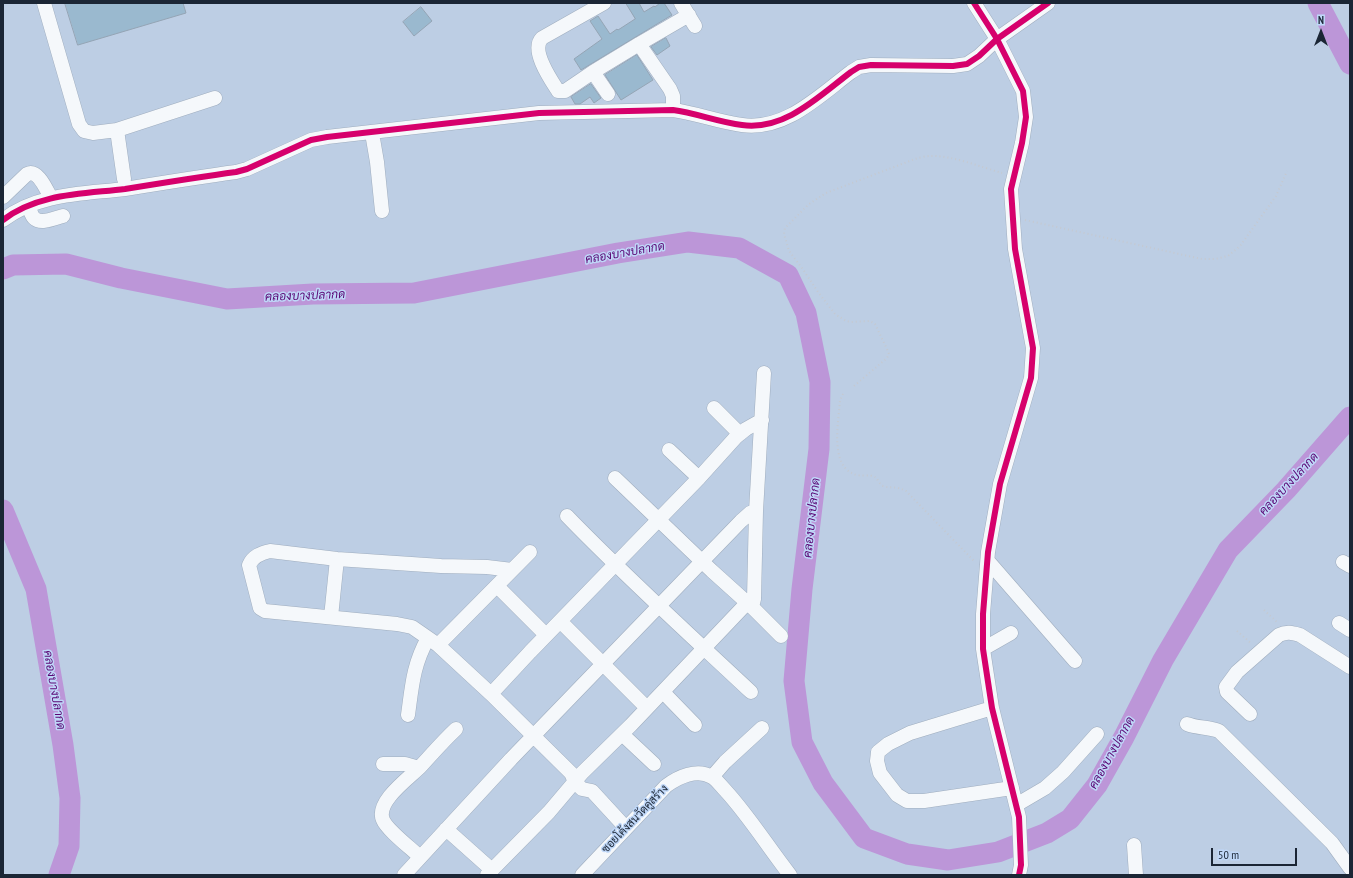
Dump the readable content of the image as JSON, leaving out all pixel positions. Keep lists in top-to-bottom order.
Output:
{
  "streets": {
    "street": ["ซอยโค้งสนวัดคู่สร้าง"]
  },
  "water": ["คลองบางปลากด"],
  "scale_bar": "50 m",
  "north": "top"
}
